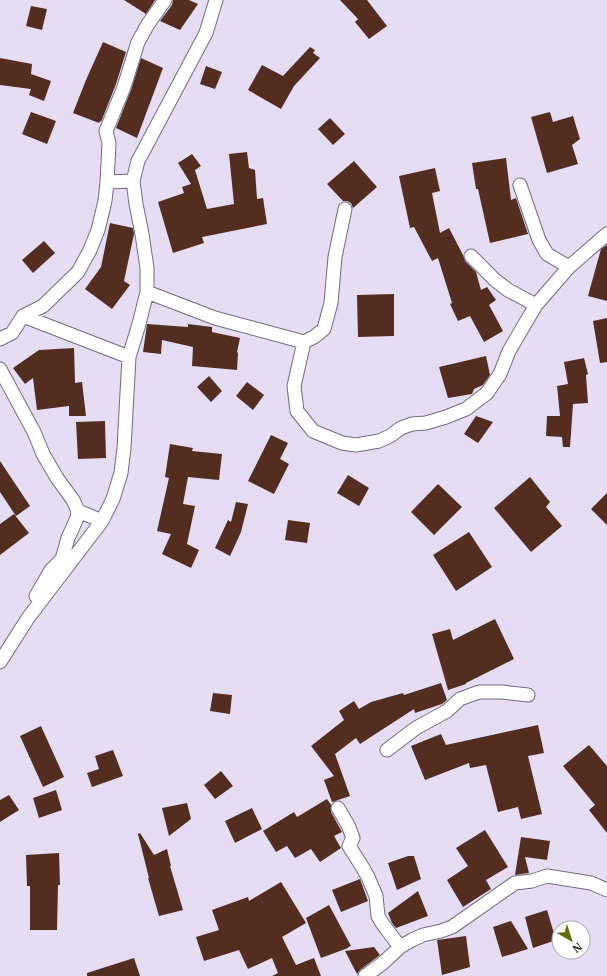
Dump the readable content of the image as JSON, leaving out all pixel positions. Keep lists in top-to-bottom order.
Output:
{
  "north": "bottom right"
}
